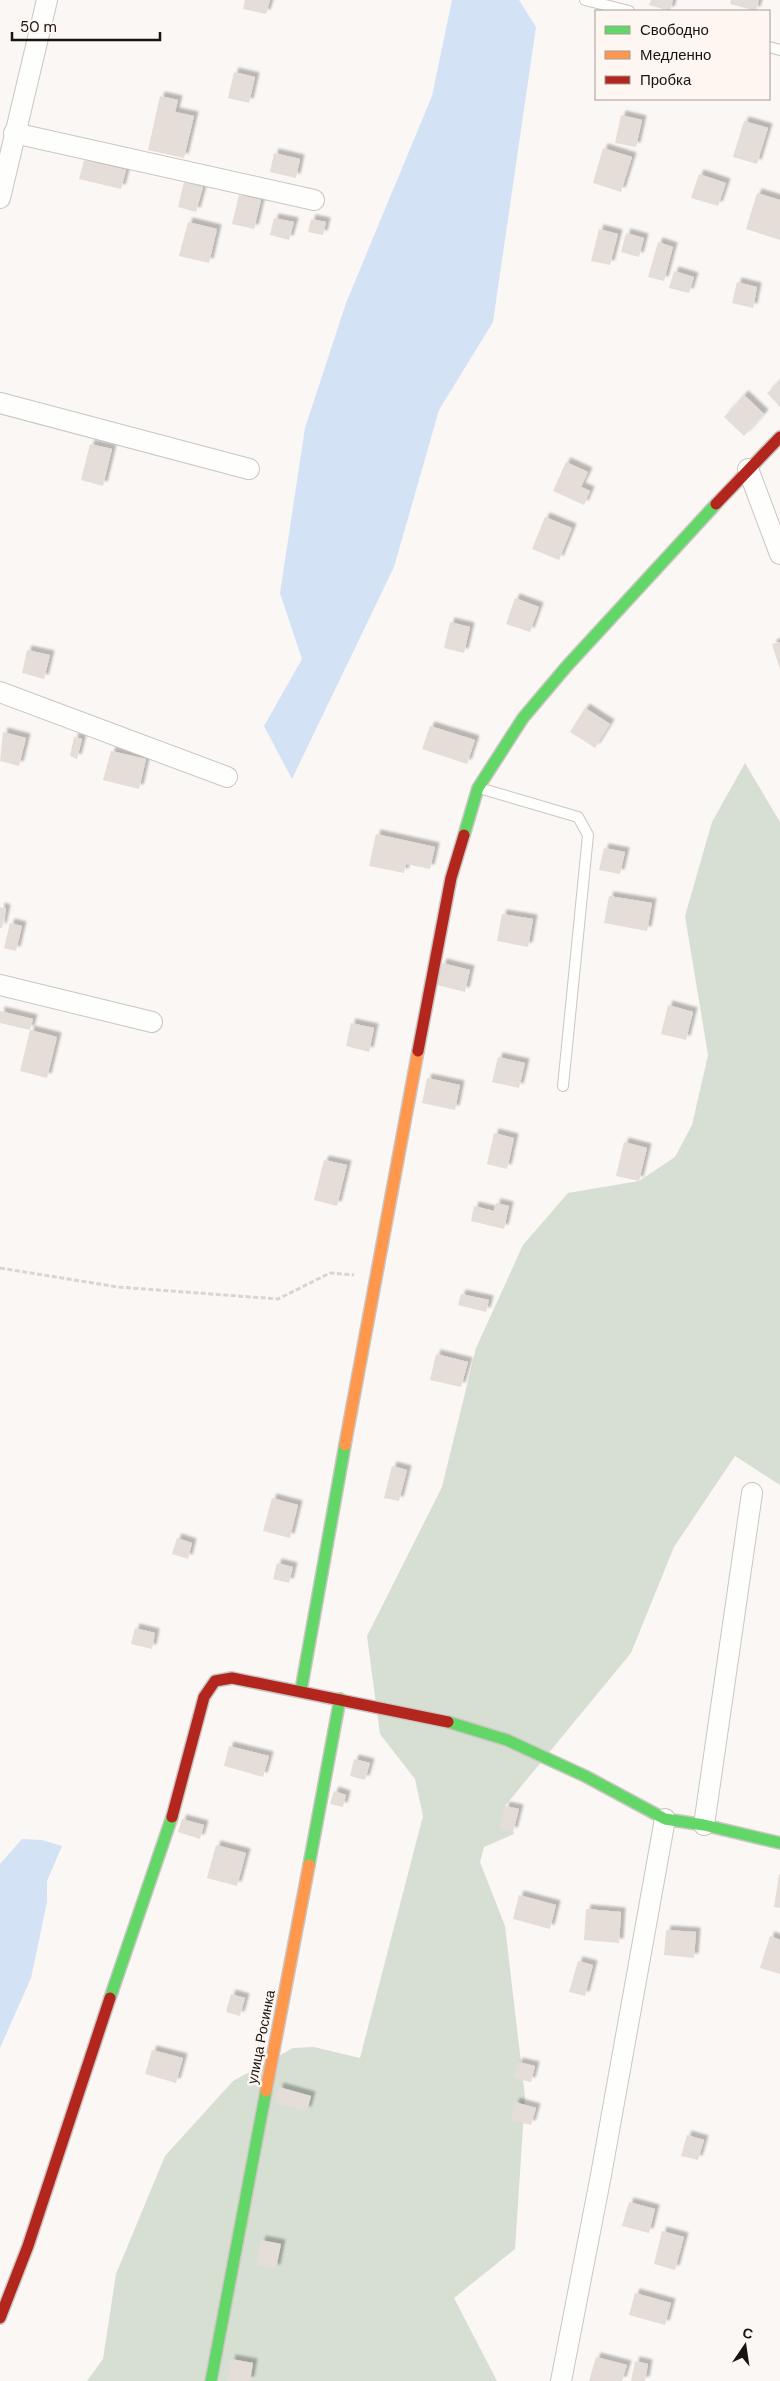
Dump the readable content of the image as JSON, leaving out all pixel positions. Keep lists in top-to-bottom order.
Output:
{
  "streets": {
    "street": ["улица Росинка"]
  },
  "legend": ["Свободно", "Медленно", "Пробка"],
  "scale_bar": "50 m",
  "north": "top"
}
